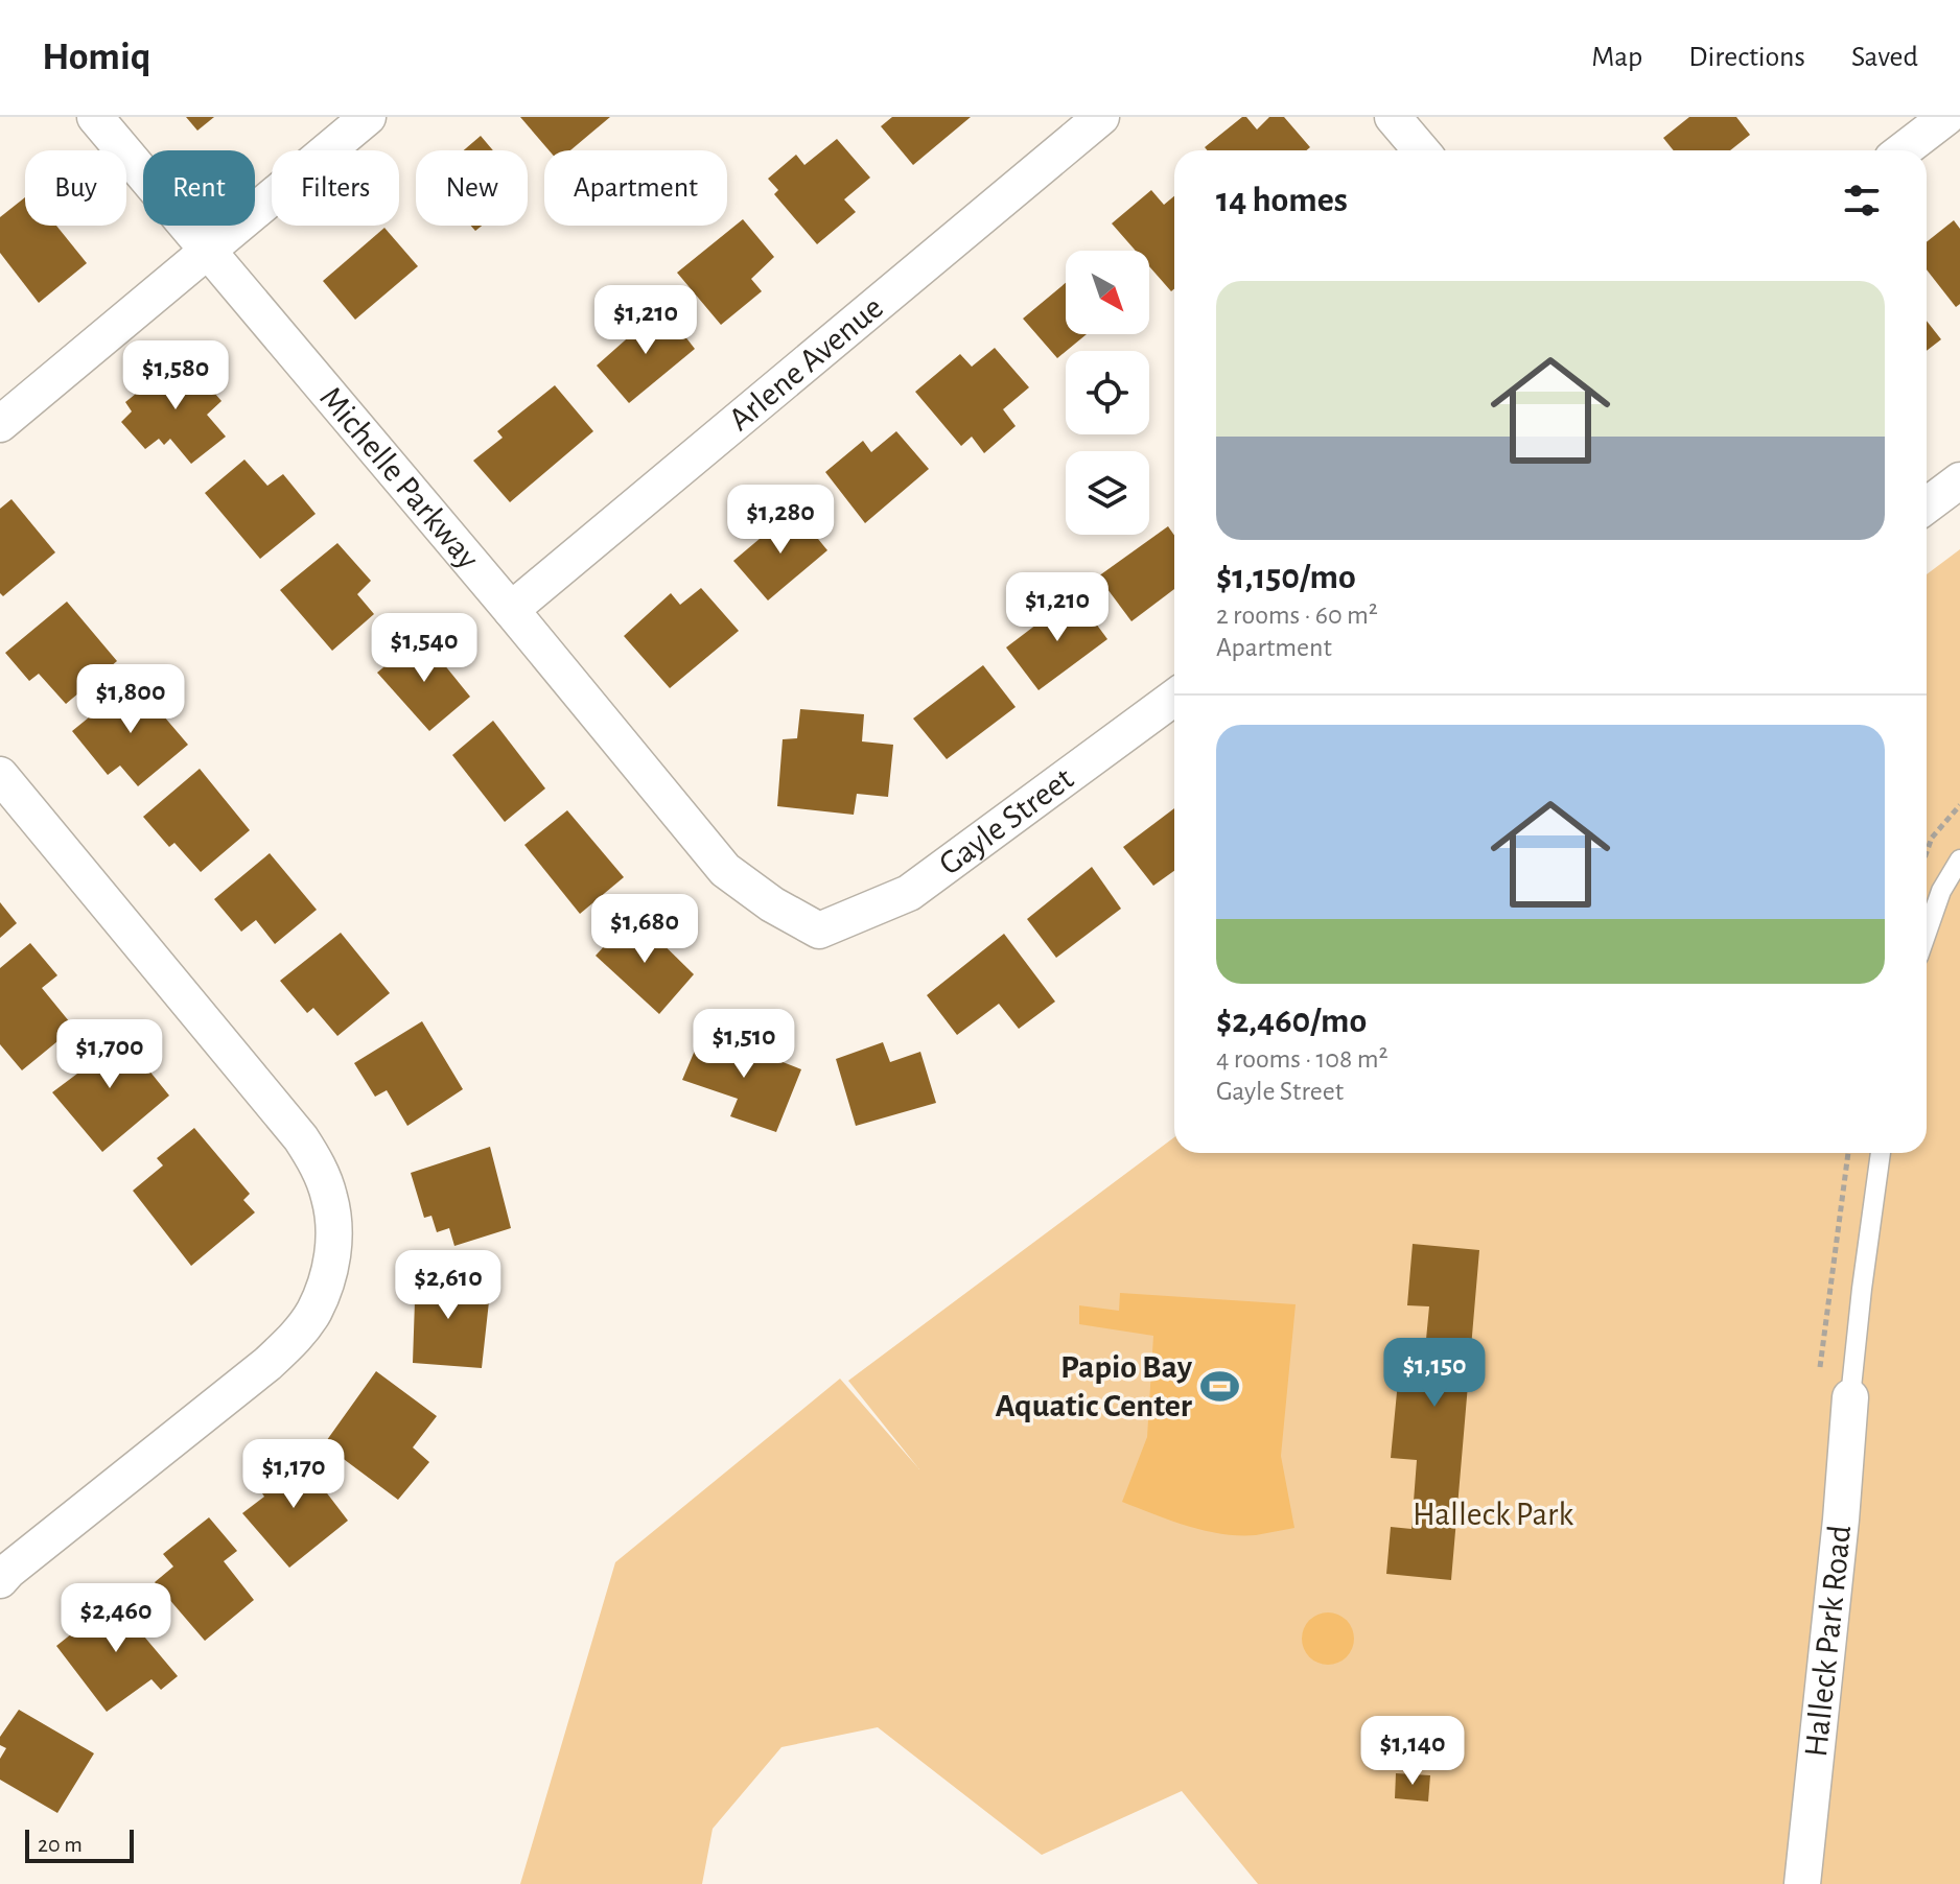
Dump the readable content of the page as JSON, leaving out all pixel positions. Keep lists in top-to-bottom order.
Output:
{
  "streets": {
    "street": [
      "Arlene Avenue",
      "Michelle Parkway",
      "Gayle Street",
      "Halleck Park Road"
    ]
  },
  "crossings": [
    ["Arlene Avenue", "Michelle Parkway"],
    ["Michelle Parkway", "Gayle Street"]
  ],
  "parks": ["Halleck Park"],
  "places": {
    "sports": ["Papio Bay Aquatic Center"]
  },
  "scale_bar": "20 m",
  "north": "bottom right",
  "page": {
    "header": "Homiq",
    "nav": ["Map", "Directions", "Saved"],
    "chip": [
      "Buy",
      "Rent",
      "Filters",
      "New",
      "Apartment"
    ],
    "heading": "14 homes",
    "list": [
      {
        "name": "$1,150/mo",
        "note": "2 rooms · 60 m² · Apartment"
      },
      {
        "name": "$2,460/mo",
        "note": "4 rooms · 108 m² · Gayle Street"
      }
    ],
    "price": [
      "$1,210",
      "$1,580",
      "$1,280",
      "$1,210",
      "$1,540",
      "$1,800",
      "$1,680",
      "$1,510",
      "$1,700",
      "$2,610",
      "$1,150",
      "$1,170",
      "$2,460",
      "$1,140"
    ],
    "scale": "20 m"
  }
}
